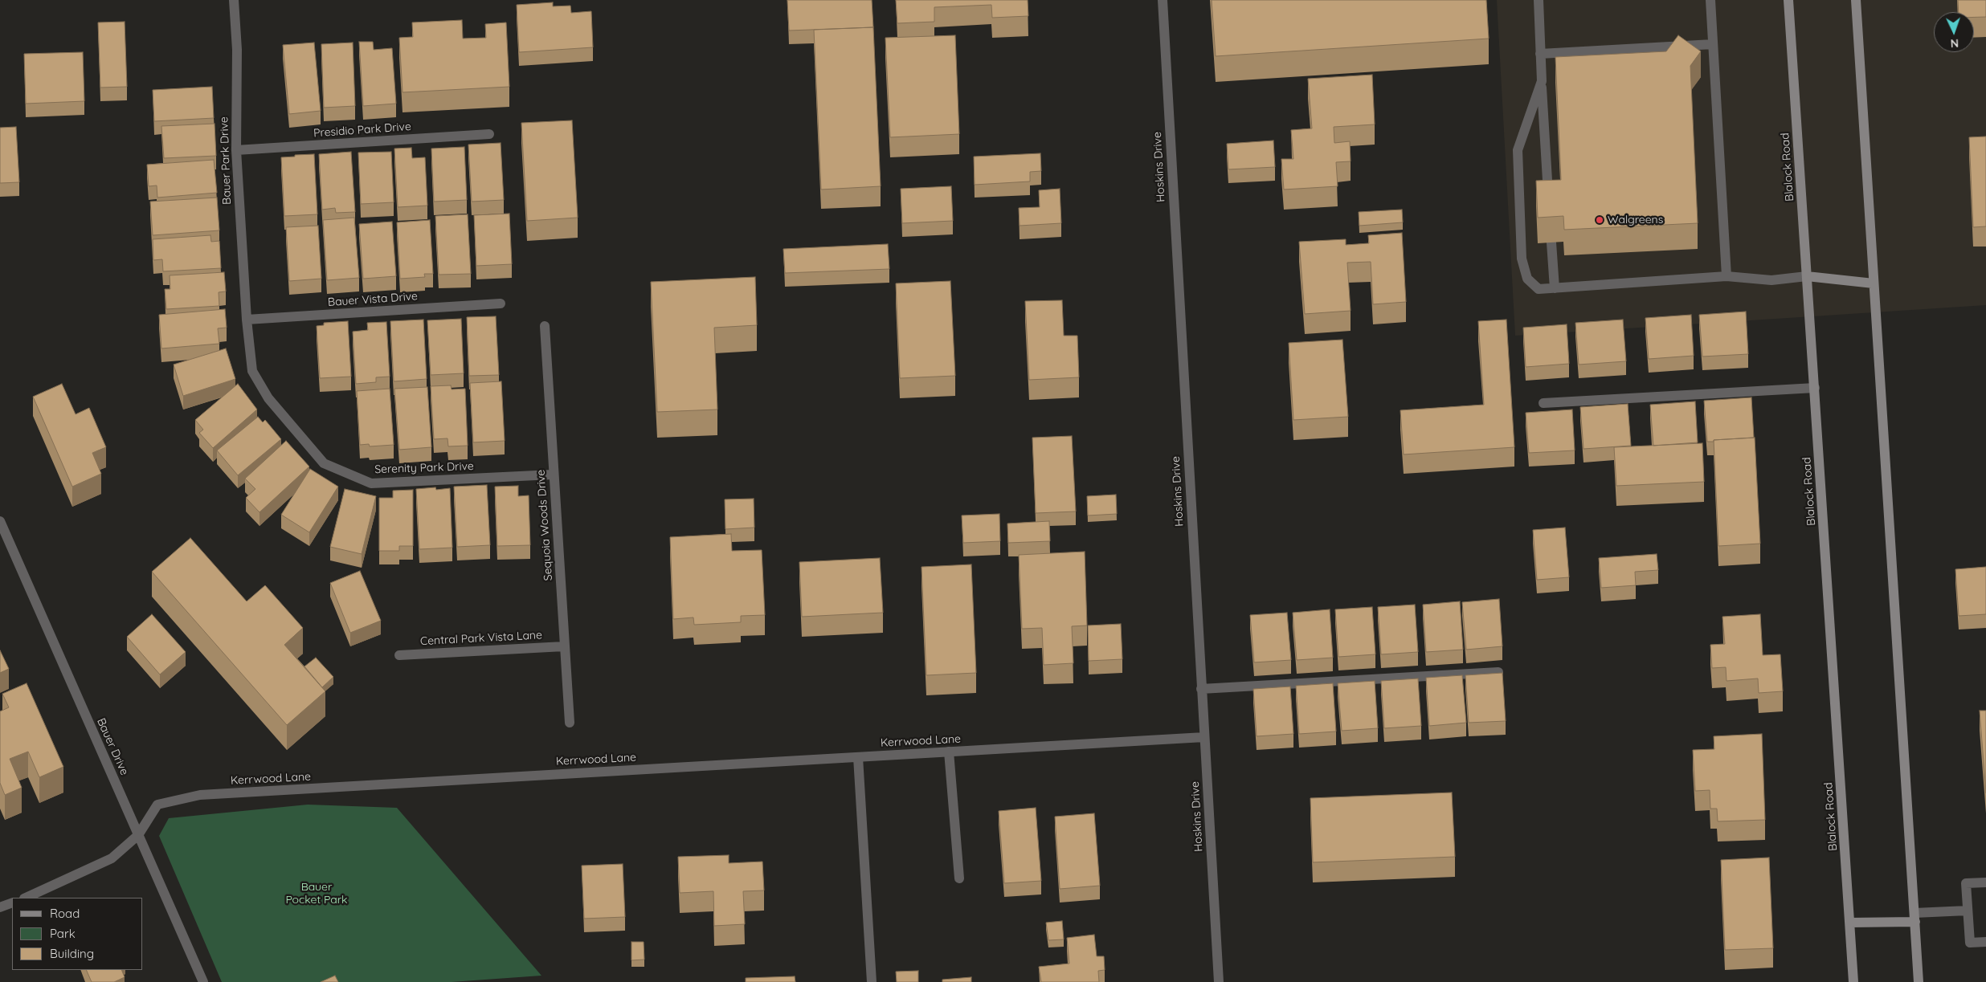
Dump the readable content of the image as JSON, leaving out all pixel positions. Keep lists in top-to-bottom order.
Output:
{
  "streets": {
    "main road": ["Blalock Road"],
    "street": [
      "Presidio Park Drive",
      "Bauer Park Drive",
      "Hoskins Drive",
      "Bauer Vista Drive",
      "Serenity Park Drive",
      "Sequoia Woods Drive",
      "Central Park Vista Lane",
      "Kerrwood Lane",
      "Bauer Drive"
    ]
  },
  "crossings": [
    ["Presidio Park Drive", "Bauer Park Drive"],
    ["Bauer Park Drive", "Bauer Vista Drive"],
    ["Bauer Park Drive", "Serenity Park Drive"],
    ["Hoskins Drive", "Kerrwood Lane"],
    ["Bauer Vista Drive", "Serenity Park Drive"],
    ["Serenity Park Drive", "Sequoia Woods Drive"],
    ["Sequoia Woods Drive", "Central Park Vista Lane"],
    ["Kerrwood Lane", "Bauer Drive"]
  ],
  "parks": ["Bauer Pocket Park"],
  "places": ["Walgreens"],
  "legend": ["Road", "Park", "Building"],
  "north": "bottom"
}
